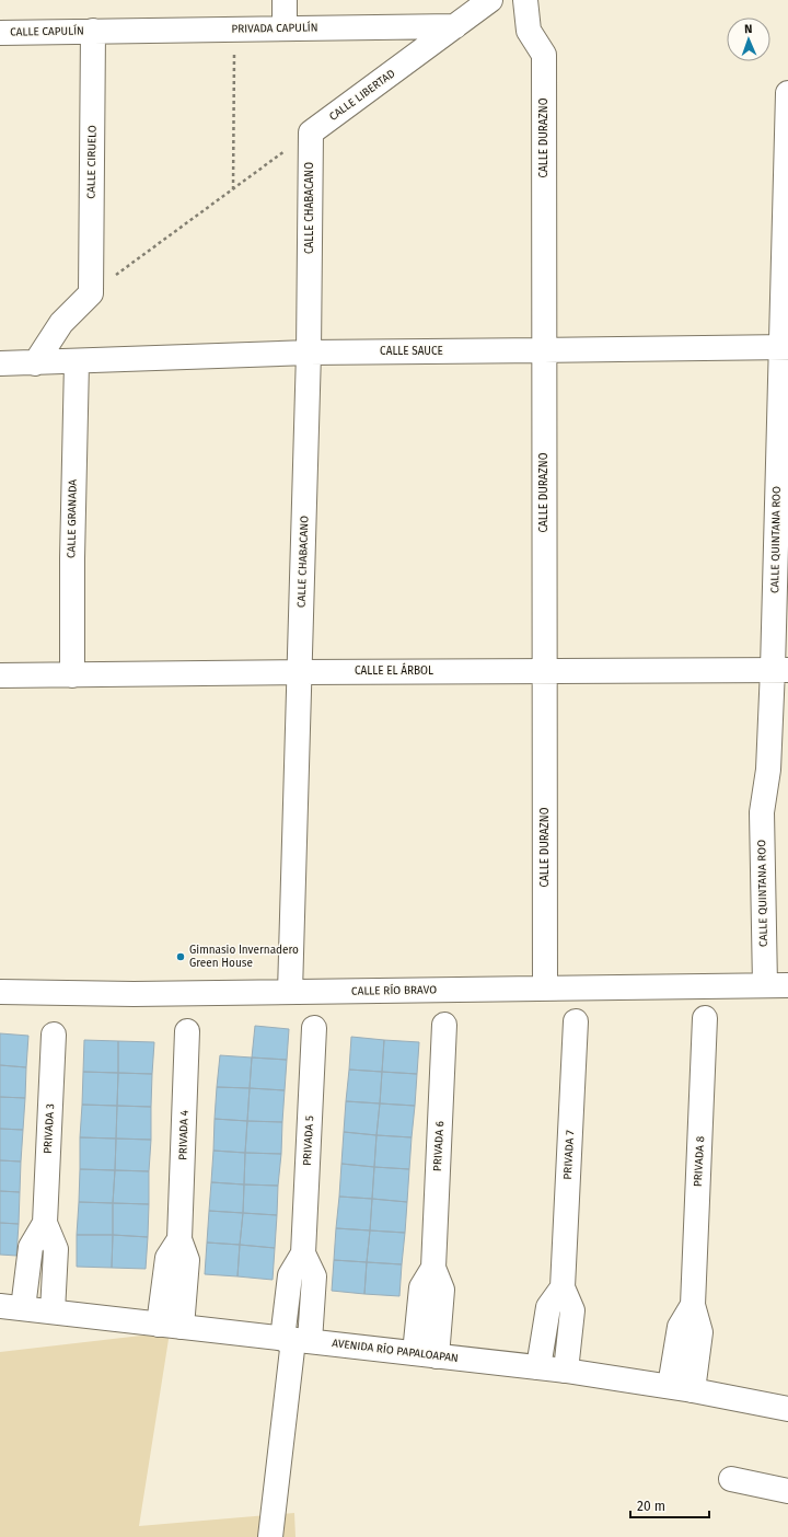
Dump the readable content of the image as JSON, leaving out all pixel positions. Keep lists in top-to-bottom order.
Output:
{
  "streets": {
    "street": [
      "PRIVADA CAPULÍN",
      "CALLE CAPULÍN",
      "CALLE LIBERTAD",
      "CALLE DURAZNO",
      "CALLE CIRUELO",
      "CALLE CHABACANO",
      "CALLE SAUCE",
      "CALLE GRANADA",
      "CALLE QUINTANA ROO",
      "CALLE EL ÁRBOL",
      "CALLE RÍO BRAVO",
      "PRIVADA 3",
      "PRIVADA 4",
      "PRIVADA 5",
      "PRIVADA 6",
      "PRIVADA 7",
      "PRIVADA 8",
      "AVENIDA RÍO PAPALOAPAN"
    ]
  },
  "crossings": [
    ["PRIVADA CAPULÍN", "CALLE CAPULÍN"],
    ["PRIVADA CAPULÍN", "CALLE LIBERTAD"],
    ["PRIVADA CAPULÍN", "CALLE CIRUELO"],
    ["CALLE CAPULÍN", "CALLE CIRUELO"],
    ["CALLE LIBERTAD", "CALLE CHABACANO"],
    ["CALLE DURAZNO", "CALLE SAUCE"],
    ["CALLE DURAZNO", "CALLE EL ÁRBOL"],
    ["CALLE DURAZNO", "CALLE RÍO BRAVO"],
    ["CALLE CHABACANO", "CALLE SAUCE"],
    ["CALLE CHABACANO", "CALLE EL ÁRBOL"],
    ["CALLE CHABACANO", "CALLE RÍO BRAVO"],
    ["CALLE SAUCE", "CALLE GRANADA"],
    ["CALLE SAUCE", "CALLE QUINTANA ROO"],
    ["CALLE GRANADA", "CALLE EL ÁRBOL"],
    ["CALLE QUINTANA ROO", "CALLE EL ÁRBOL"],
    ["CALLE QUINTANA ROO", "CALLE RÍO BRAVO"],
    ["PRIVADA 3", "AVENIDA RÍO PAPALOAPAN"],
    ["PRIVADA 4", "AVENIDA RÍO PAPALOAPAN"],
    ["PRIVADA 5", "AVENIDA RÍO PAPALOAPAN"],
    ["PRIVADA 6", "AVENIDA RÍO PAPALOAPAN"],
    ["PRIVADA 7", "AVENIDA RÍO PAPALOAPAN"],
    ["PRIVADA 8", "AVENIDA RÍO PAPALOAPAN"]
  ],
  "places": ["Gimnasio Invernadero Green House"],
  "scale_bar": "20 m",
  "north": "top"
}
